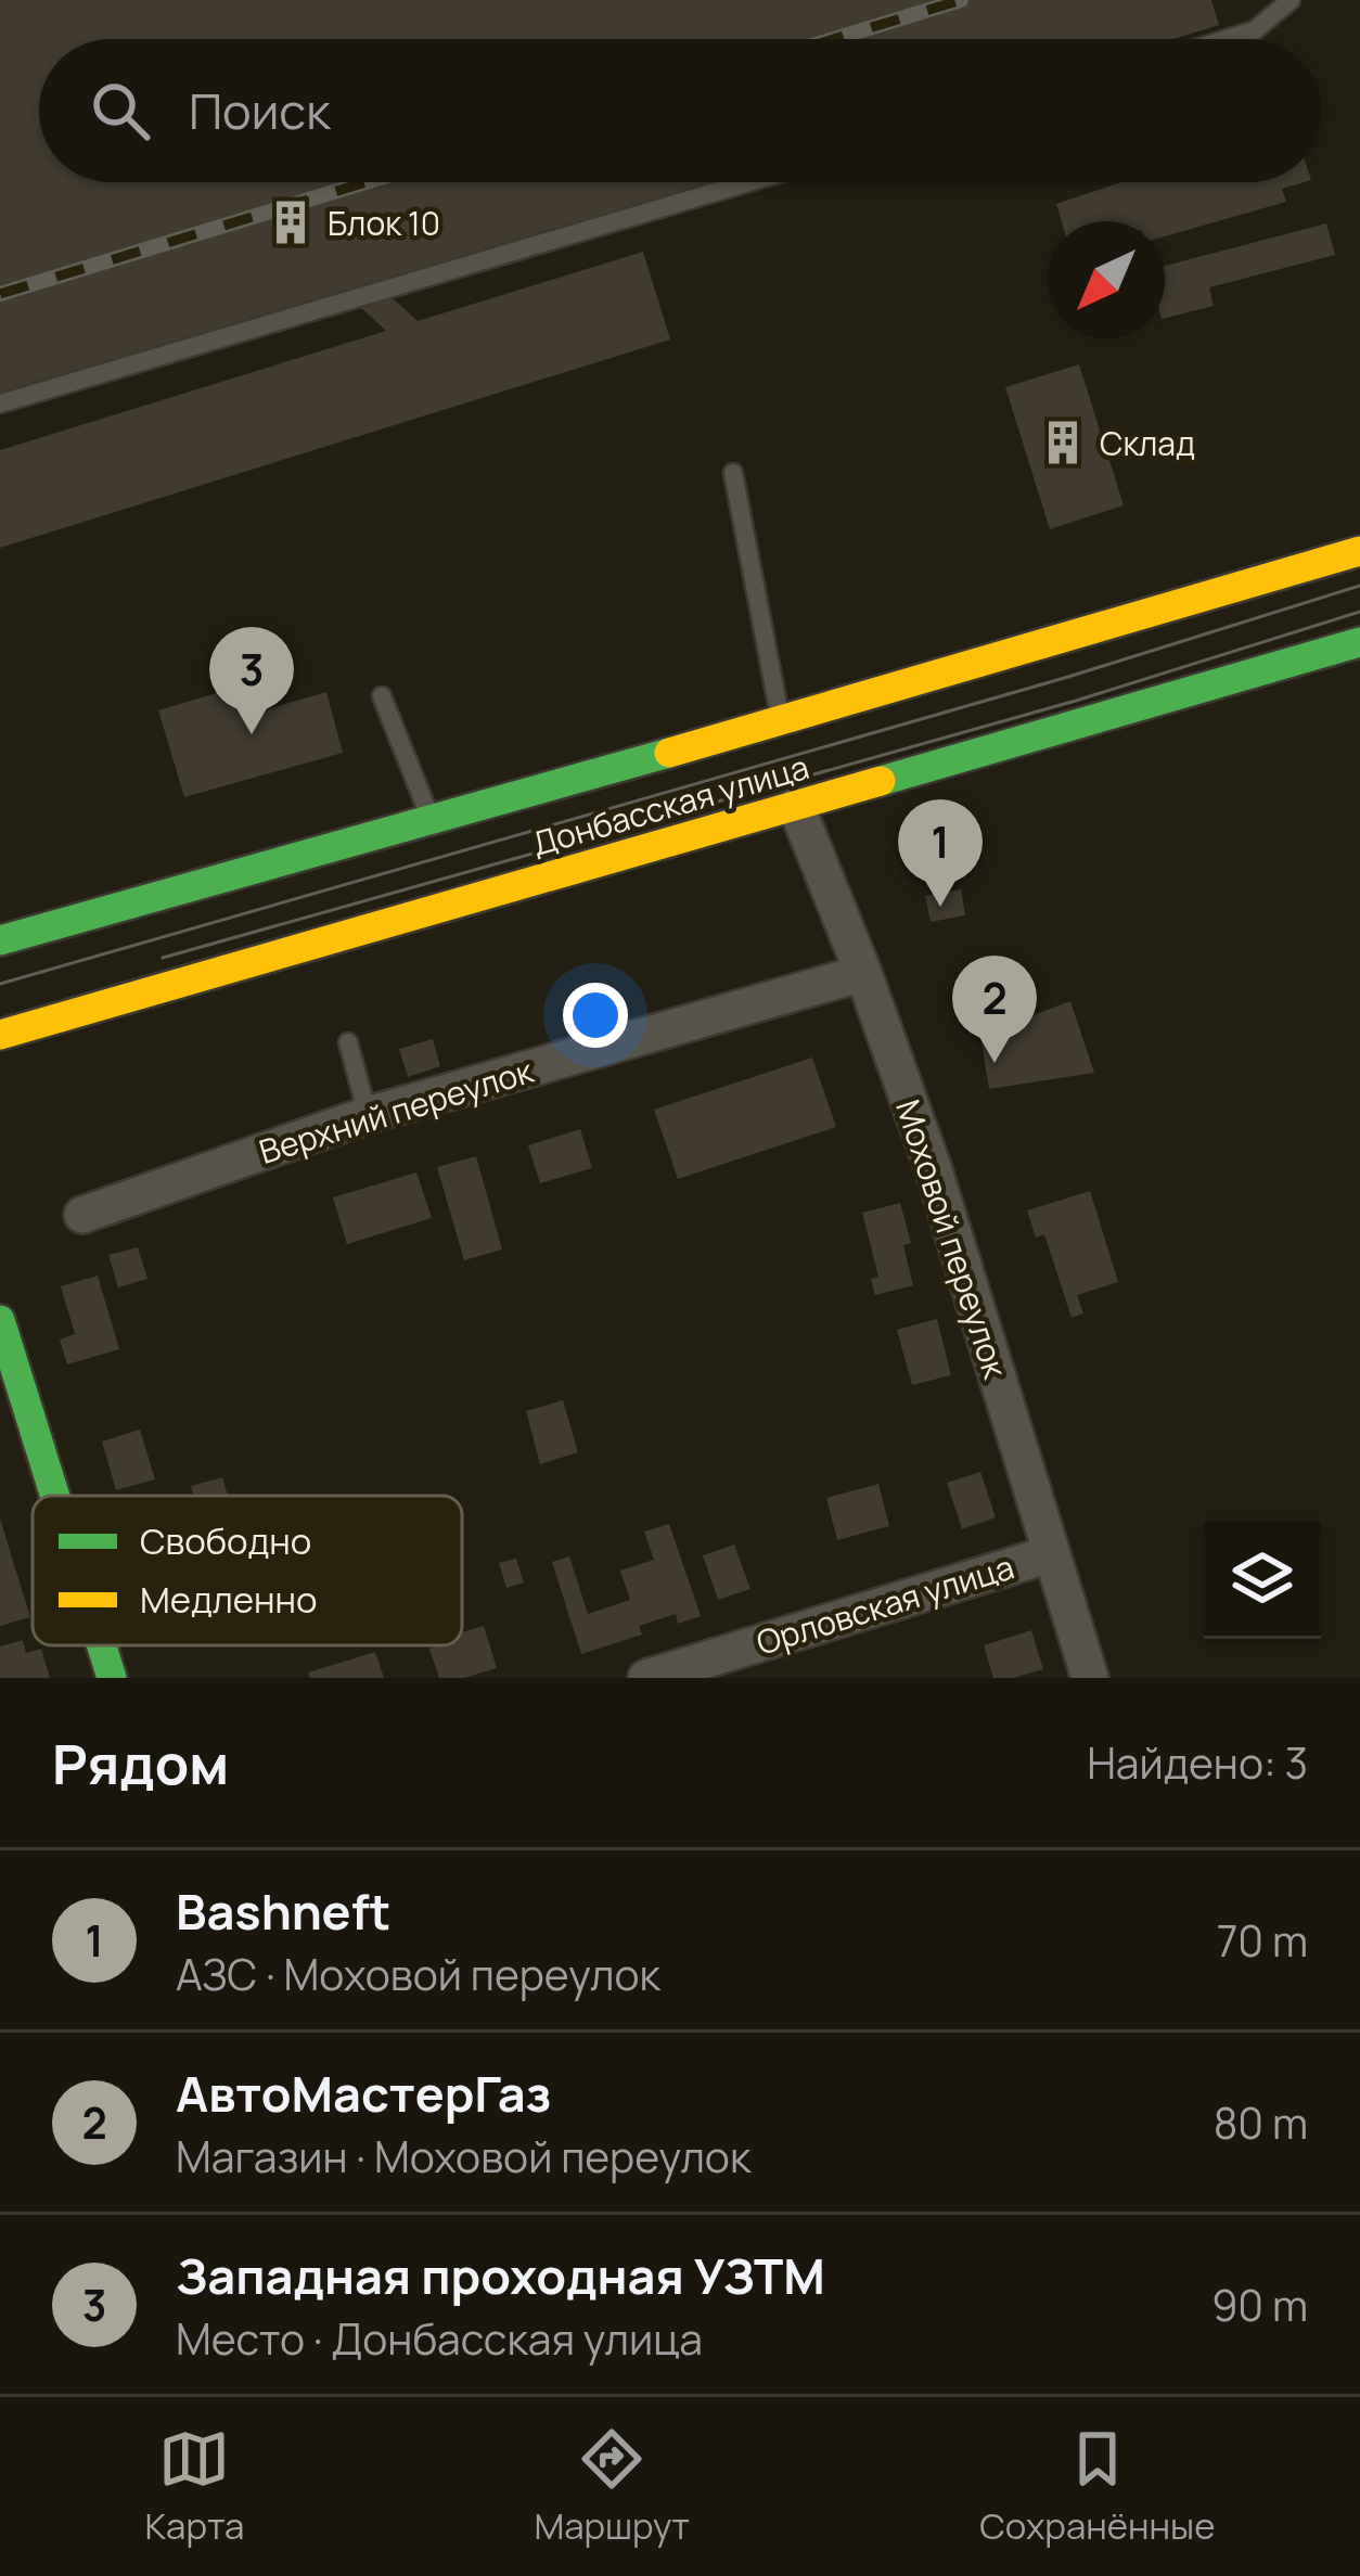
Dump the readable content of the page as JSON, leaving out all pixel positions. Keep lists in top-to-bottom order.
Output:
{
  "streets": {
    "main road": ["Донбасская улица"],
    "street": ["Верхний переулок", "Моховой переулок", "Орловская улица"]
  },
  "crossings": [
    ["Донбасская улица", "Моховой переулок"],
    ["Верхний переулок", "Моховой переулок"],
    ["Моховой переулок", "Орловская улица"]
  ],
  "places": {
    "building": ["Блок 10", "Склад"]
  },
  "legend": ["Свободно", "Медленно"],
  "north": "bottom left",
  "page": {
    "search": "Поиск",
    "pins": ["3", "1", "2"],
    "heading": ["Рядом", "Найдено: 3"],
    "list": [
      {
        "mark": "1",
        "name": "Bashneft",
        "note": "АЗС · Моховой переулок",
        "value": "70 m"
      },
      {
        "mark": "2",
        "name": "АвтоМастерГаз",
        "note": "Магазин · Моховой переулок",
        "value": "80 m"
      },
      {
        "mark": "3",
        "name": "Западная проходная УЗТМ",
        "note": "Место · Донбасская улица",
        "value": "90 m"
      }
    ],
    "nav": ["Карта", "Маршрут", "Сохранённые"]
  }
}
